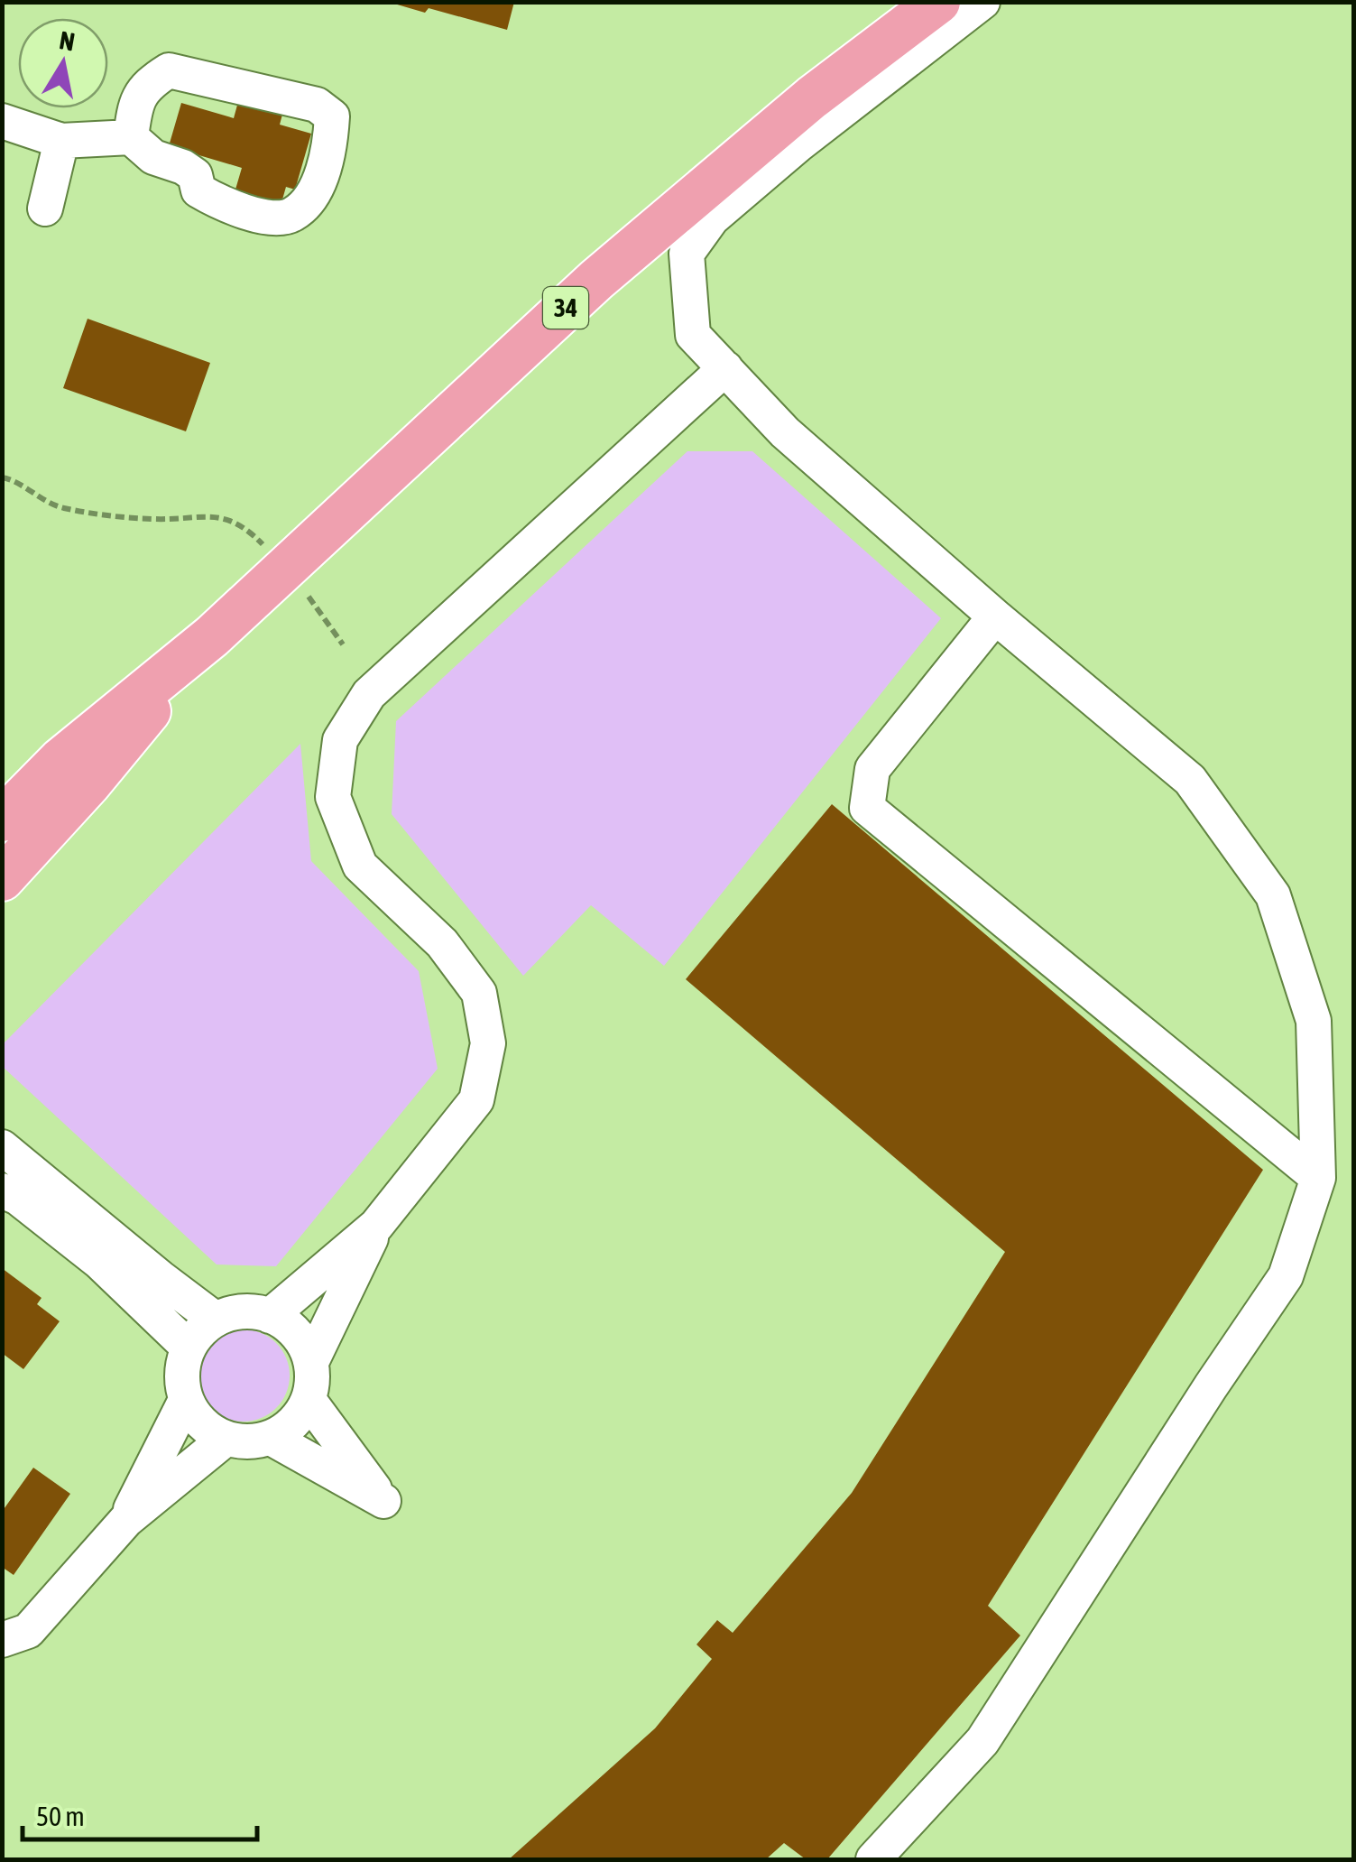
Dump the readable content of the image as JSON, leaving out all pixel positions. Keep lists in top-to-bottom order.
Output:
{
  "streets": {
    "main road": ["34"]
  },
  "scale_bar": "50 m",
  "north": "top"
}
